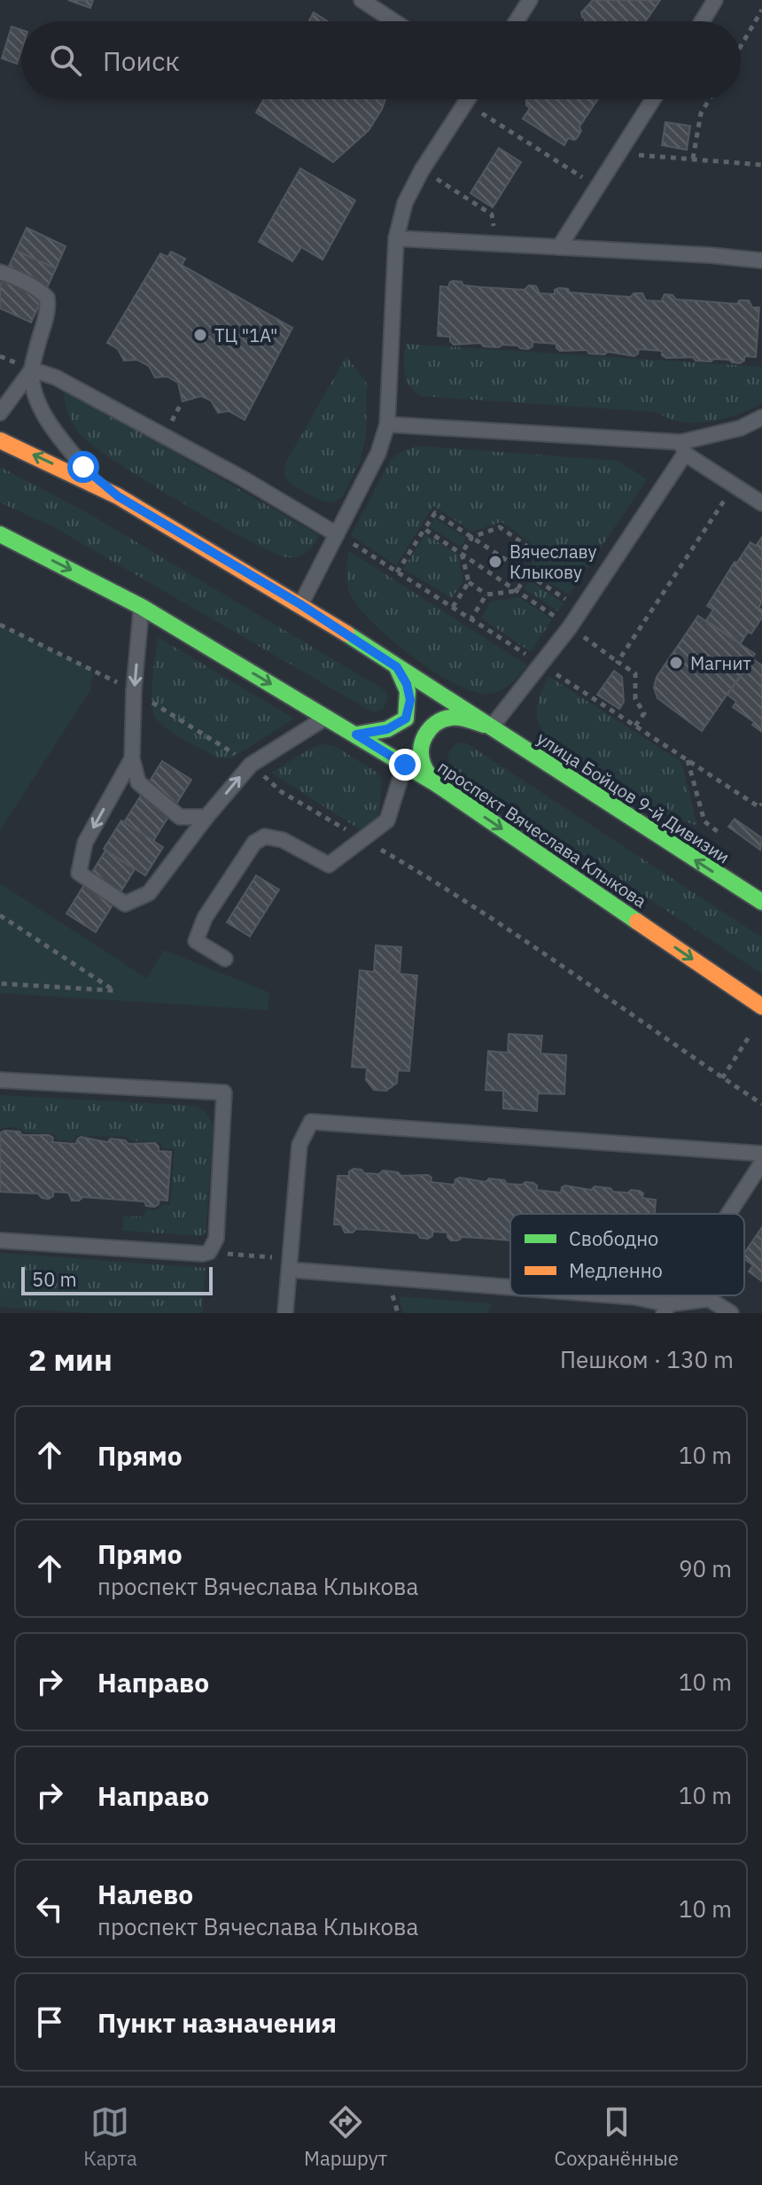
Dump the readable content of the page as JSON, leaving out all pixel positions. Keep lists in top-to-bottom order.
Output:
{
  "streets": {
    "main road": ["улица Бойцов 9-й Дивизии", "проспект Вячеслава Клыкова"]
  },
  "one_way": ["улица Бойцов 9-й Дивизии"],
  "places": ["ТЦ \"1А\"", "Вячеславу Клыкову", "Магнит"],
  "legend": ["Свободно", "Медленно"],
  "scale_bar": "50 m",
  "page": {
    "search": "Поиск",
    "scale": "50 m",
    "heading": ["2 мин", "Пешком · 130 m"],
    "list": [
      ["Прямо", "10 m"],
      ["Прямо", "проспект Вячеслава Клыкова", "90 m"],
      ["Направо", "10 m"],
      ["Направо", "10 m"],
      ["Налево", "проспект Вячеслава Клыкова", "10 m"],
      "Пункт назначения"
    ],
    "nav": ["Карта", "Маршрут", "Сохранённые"]
  }
}
